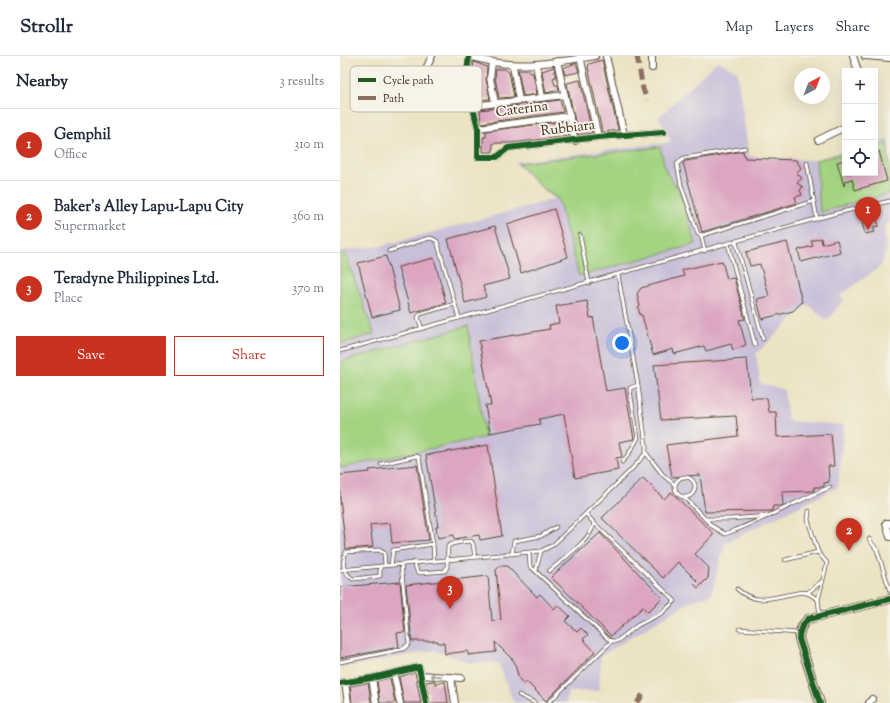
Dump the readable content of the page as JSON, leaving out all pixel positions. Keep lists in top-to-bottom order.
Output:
{
  "streets": {
    "street": ["Caterina", "Rubbiara"]
  },
  "crossings": [
    ["Caterina", "Rubbiara"]
  ],
  "legend": ["Cycle path", "Path"],
  "north": "top right",
  "page": {
    "header": "Strollr",
    "nav": ["Map", "Layers", "Share"],
    "heading": ["Nearby", "3 results"],
    "map_buttons": ["+", "−"],
    "list": [
      {
        "mark": "1",
        "name": "Gemphil",
        "note": "Office",
        "value": "310 m"
      },
      {
        "mark": "2",
        "name": "Baker's Alley Lapu-Lapu City",
        "note": "Supermarket",
        "value": "360 m"
      },
      {
        "mark": "3",
        "name": "Teradyne Philippines Ltd.",
        "note": "Place",
        "value": "370 m"
      }
    ],
    "pins": ["1", "2", "3"],
    "buttons": ["Save", "Share"]
  }
}
